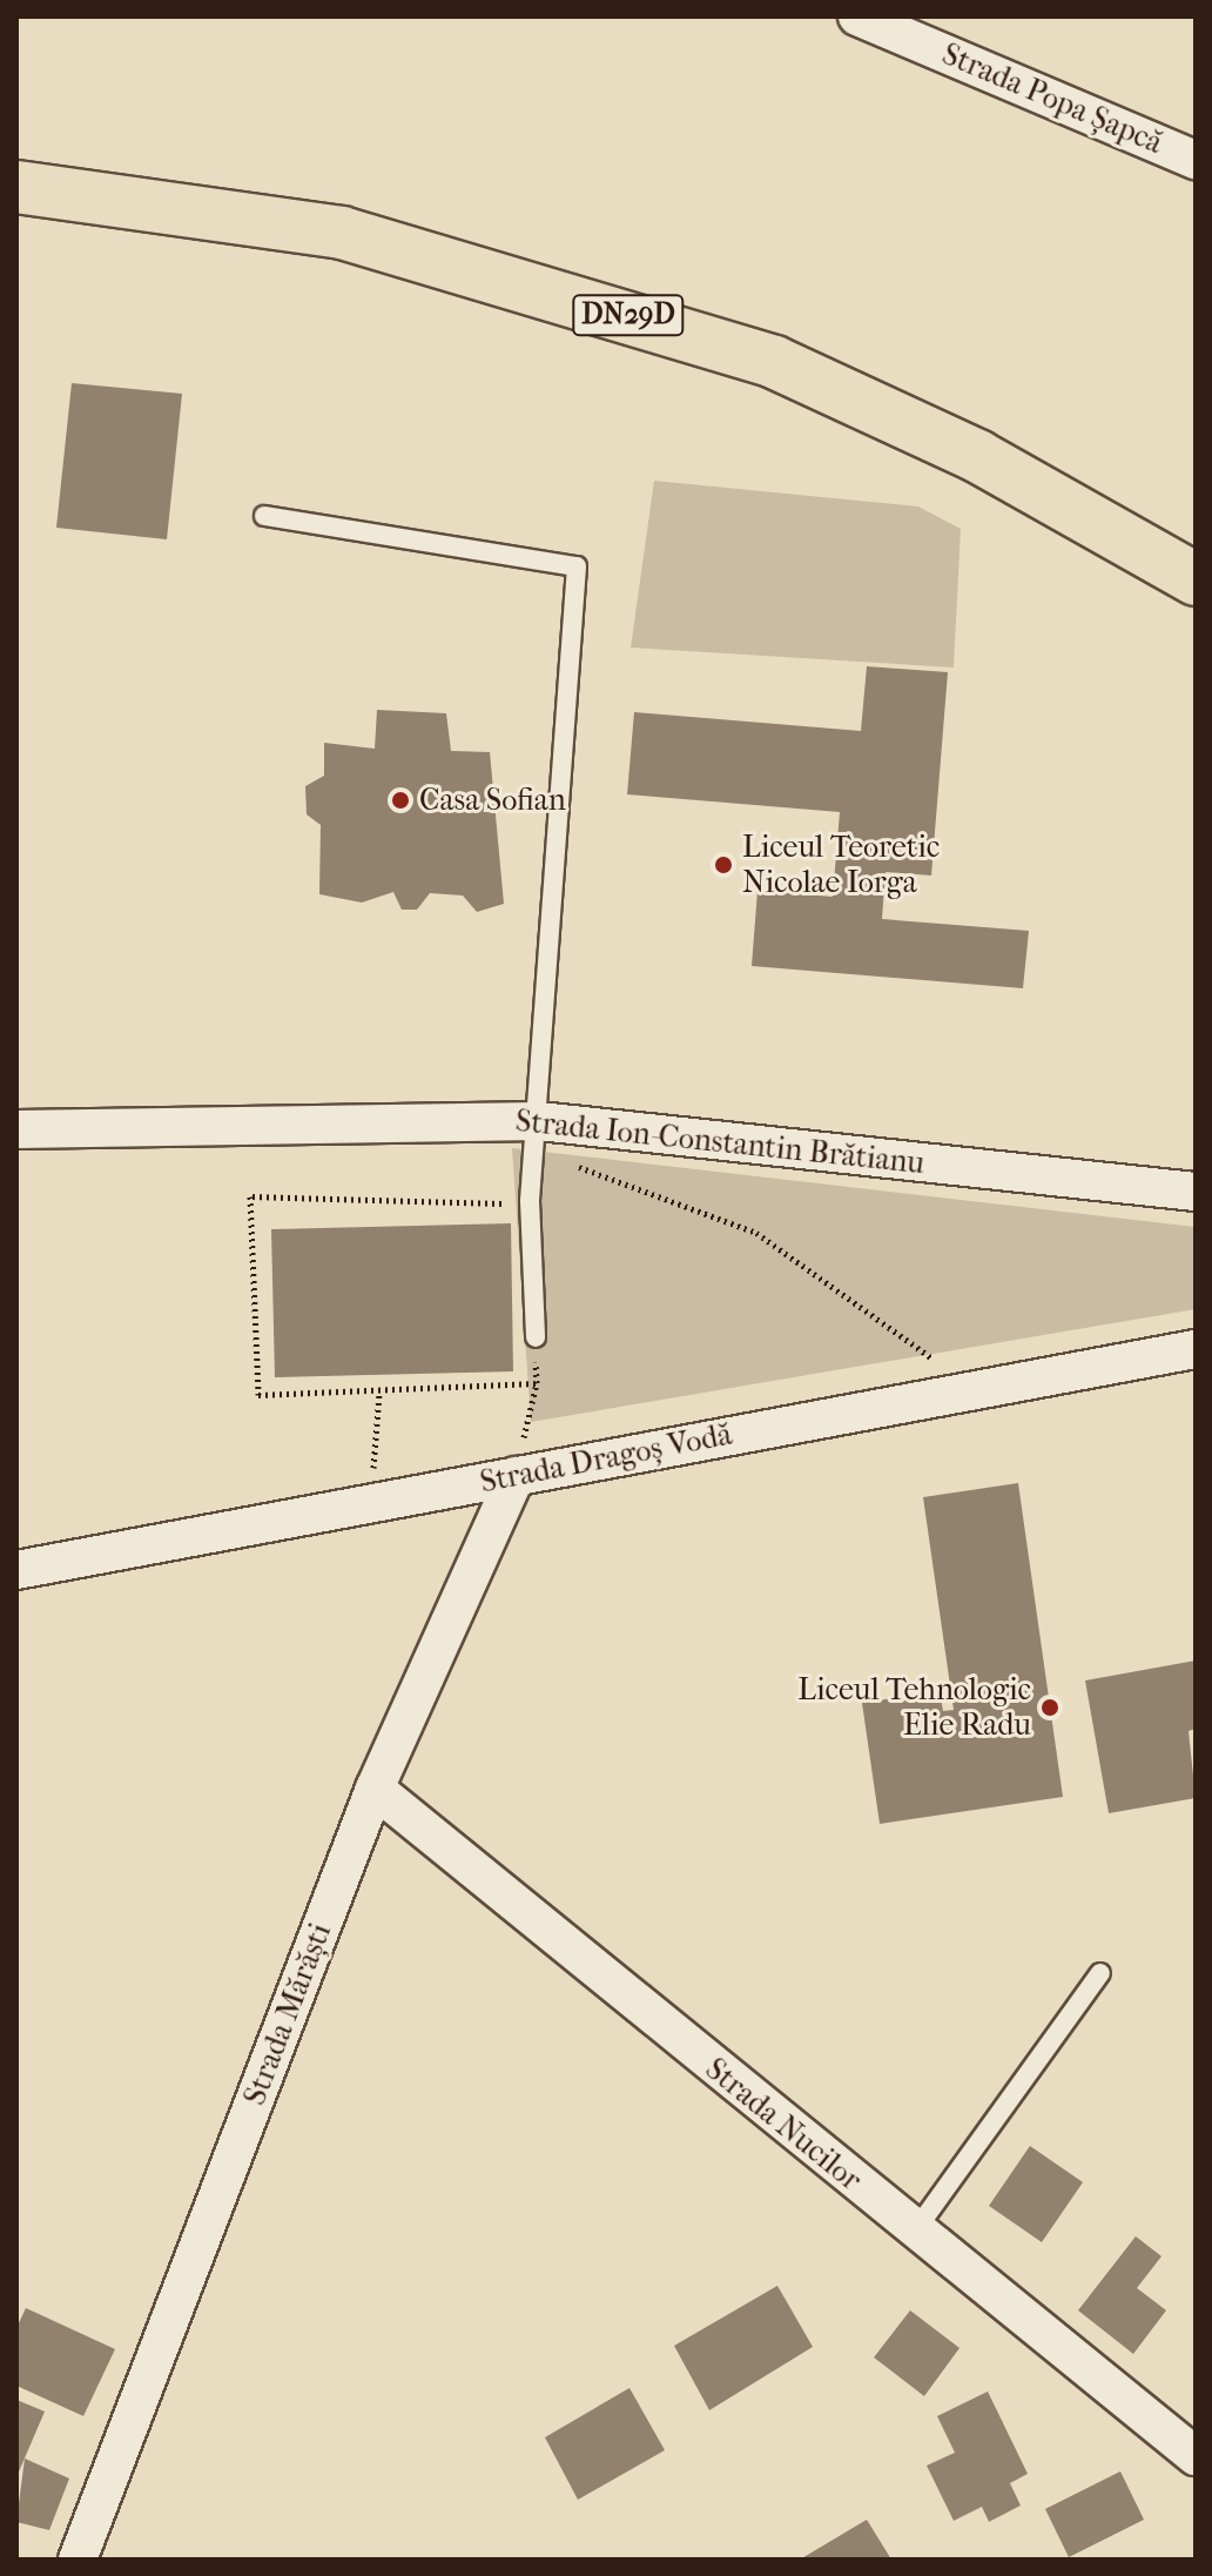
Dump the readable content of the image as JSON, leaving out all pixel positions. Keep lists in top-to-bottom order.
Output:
{
  "streets": {
    "main road": ["DN29D"],
    "street": [
      "Strada Popa Șapcă",
      "Strada Ion-Constantin Brătianu",
      "Strada Dragoș Vodă",
      "Strada Mărăști",
      "Strada Nucilor"
    ]
  },
  "crossings": [
    ["Strada Dragoș Vodă", "Strada Mărăști"],
    ["Strada Mărăști", "Strada Nucilor"]
  ],
  "places": ["Casa Sofian", "Liceul Teoretic Nicolae Iorga", "Liceul Tehnologic Elie Radu"]
}
